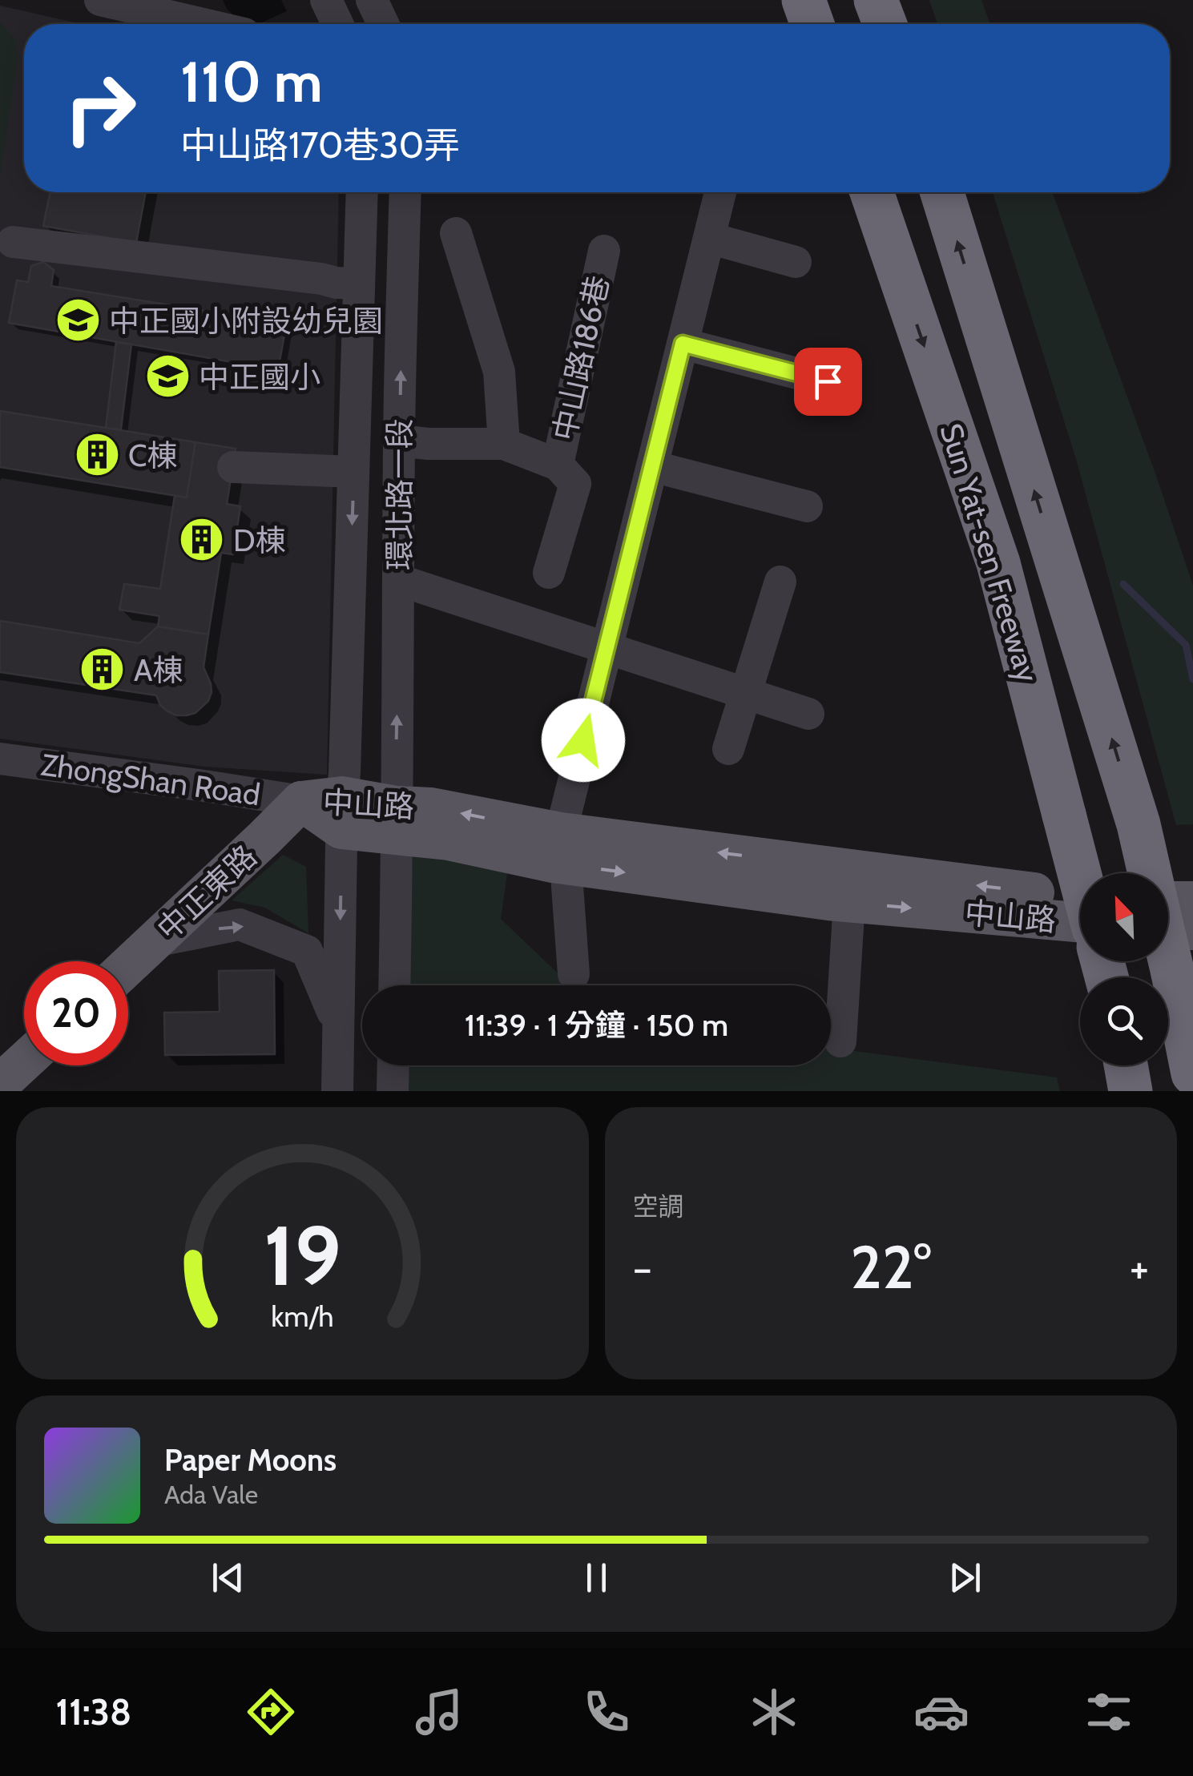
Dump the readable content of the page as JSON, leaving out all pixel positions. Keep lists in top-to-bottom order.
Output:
{
  "streets": {
    "highway": ["Sun Yat-sen Freeway"],
    "main road": ["中山路", "中正東路"],
    "street": ["中山路186巷", "環北路一段", "ZhongShan Road"]
  },
  "crossings": [
    ["中山路186巷", "環北路一段"],
    ["環北路一段", "中山路"],
    ["ZhongShan Road", "中山路"],
    ["ZhongShan Road", "中正東路"],
    ["中山路", "中正東路"]
  ],
  "places": {
    "school or university": ["中正國小附設幼兒園", "中正國小"],
    "building": ["C棟", "D棟", "A棟"]
  },
  "north": "top left",
  "page": {
    "turn": ["110 m", "中山路170巷30弄"],
    "limit": "20",
    "trip": "11:39 · 1 分鐘 · 150 m",
    "tile": "空調",
    "heat": ["−", "22°", "+"],
    "song": ["Paper Moons", "Ada Vale"],
    "tabs": "11:38",
    "gauge": ["19", "km/h"]
  }
}
